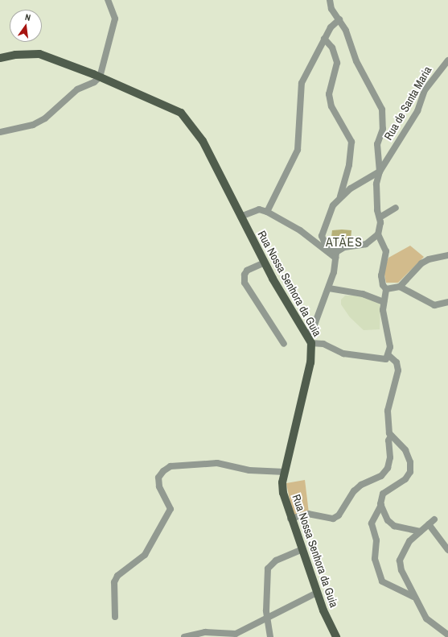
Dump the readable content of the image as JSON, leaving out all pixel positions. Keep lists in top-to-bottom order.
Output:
{
  "streets": {
    "main road": ["Rua Nossa Senhora da Guia"],
    "street": ["Rua de Santa Maria"]
  },
  "districts": ["ATÃES"],
  "north": "top"
}
